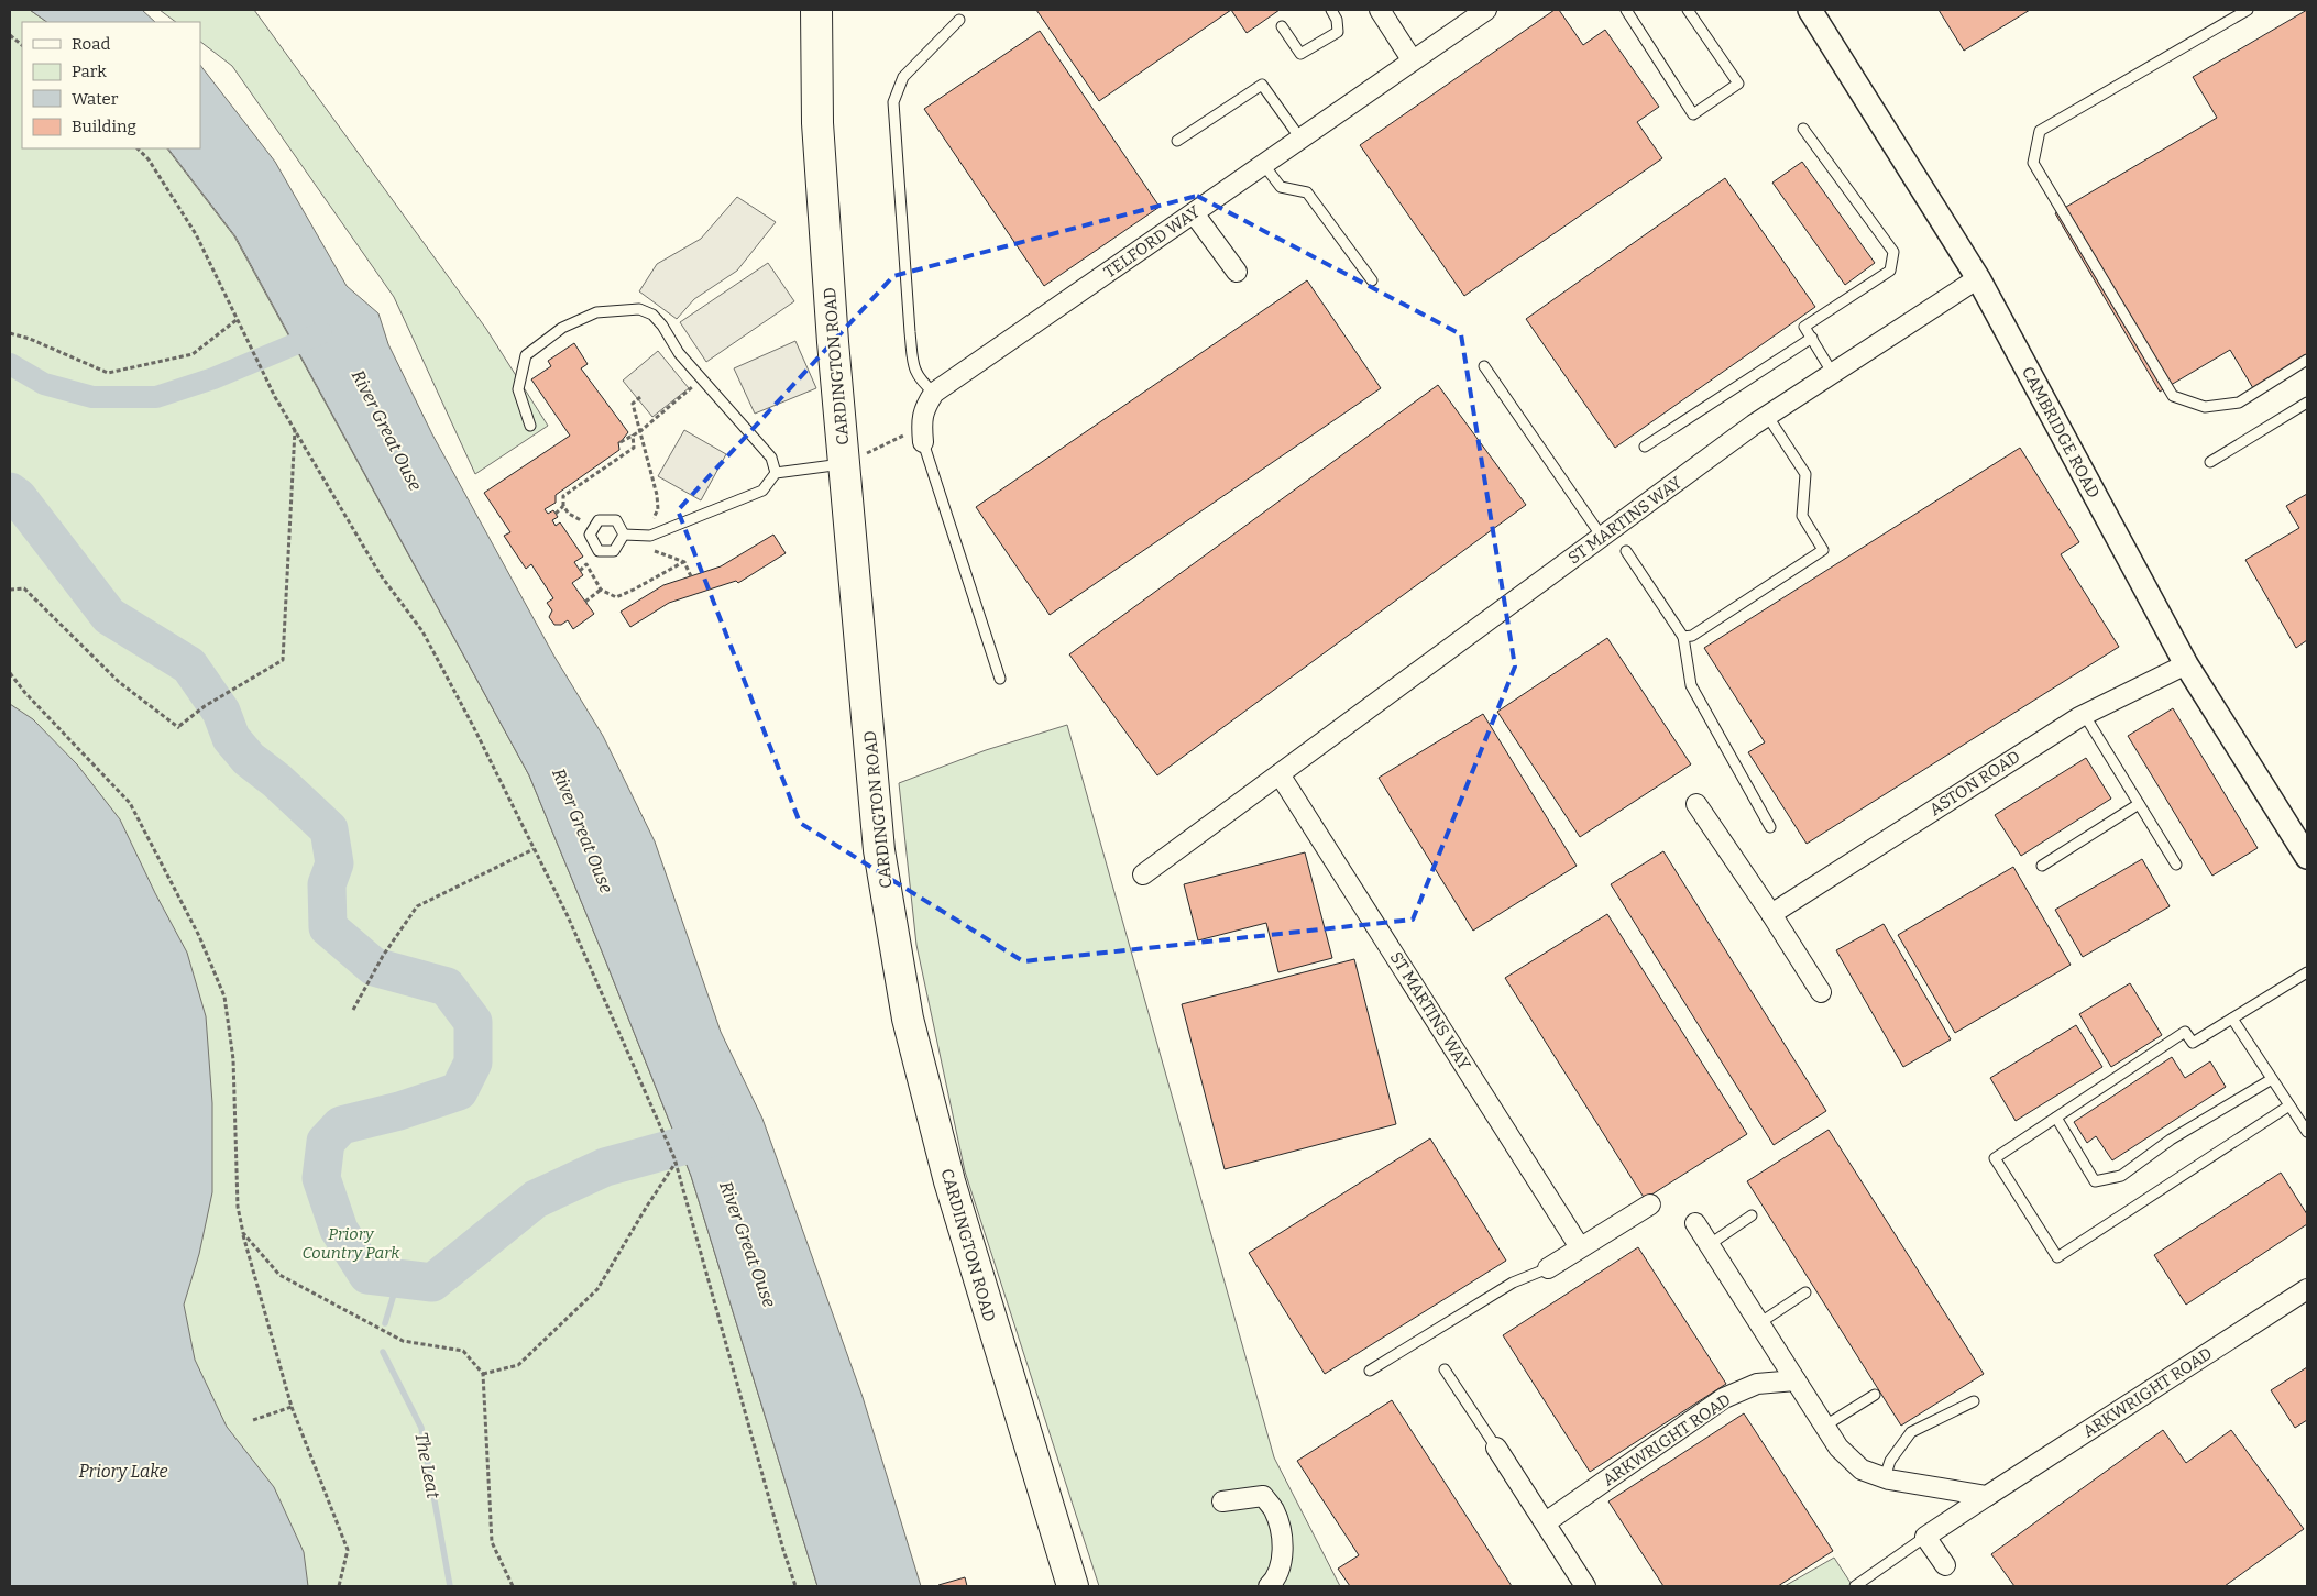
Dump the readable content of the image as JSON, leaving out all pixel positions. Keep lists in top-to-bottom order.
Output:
{
  "streets": {
    "main road": ["CARDINGTON ROAD"],
    "street": [
      "TELFORD WAY",
      "CAMBRIDGE ROAD",
      "ST MARTINS WAY",
      "ASTON ROAD",
      "ARKWRIGHT ROAD"
    ]
  },
  "crossings": [
    ["CAMBRIDGE ROAD", "ST MARTINS WAY"],
    ["CAMBRIDGE ROAD", "ASTON ROAD"]
  ],
  "water": ["River Great Ouse", "The Leat", "Priory Lake"],
  "parks": ["Priory Country Park"],
  "legend": [
    "Road",
    "Park",
    "Water",
    "Building"
  ]
}
